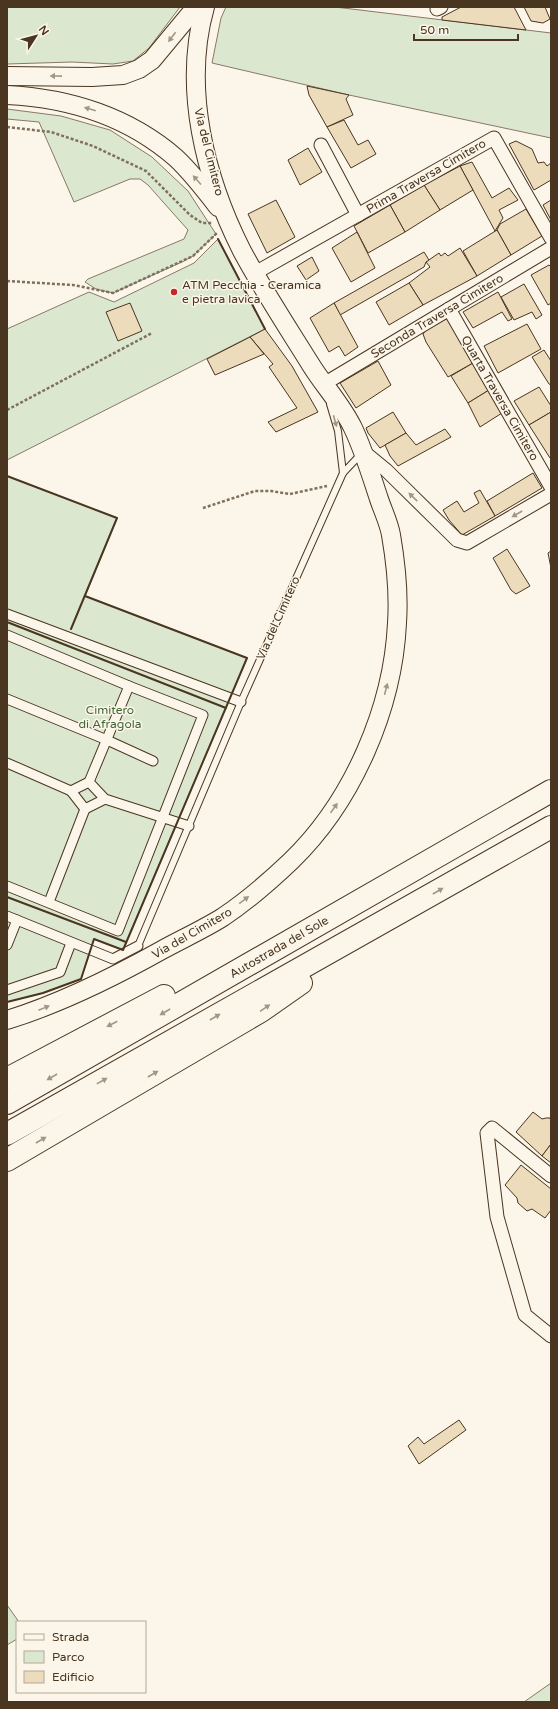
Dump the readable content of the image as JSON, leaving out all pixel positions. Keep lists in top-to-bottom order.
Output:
{
  "streets": {
    "highway": ["Autostrada del Sole"],
    "main road": ["Via del Cimitero"],
    "street": ["Prima Traversa Cimitero", "Seconda Traversa Cimitero", "Quarta Traversa Cimitero"]
  },
  "crossings": [
    ["Via del Cimitero", "Prima Traversa Cimitero"],
    ["Via del Cimitero", "Seconda Traversa Cimitero"],
    ["Seconda Traversa Cimitero", "Quarta Traversa Cimitero"]
  ],
  "one_way": ["Via del Cimitero"],
  "parks": ["Cimitero di Afragola"],
  "places": ["ATM Pecchia - Ceramica e pietra lavica"],
  "legend": ["Strada", "Parco", "Edificio"],
  "scale_bar": "50 m",
  "north": "top right"
}
